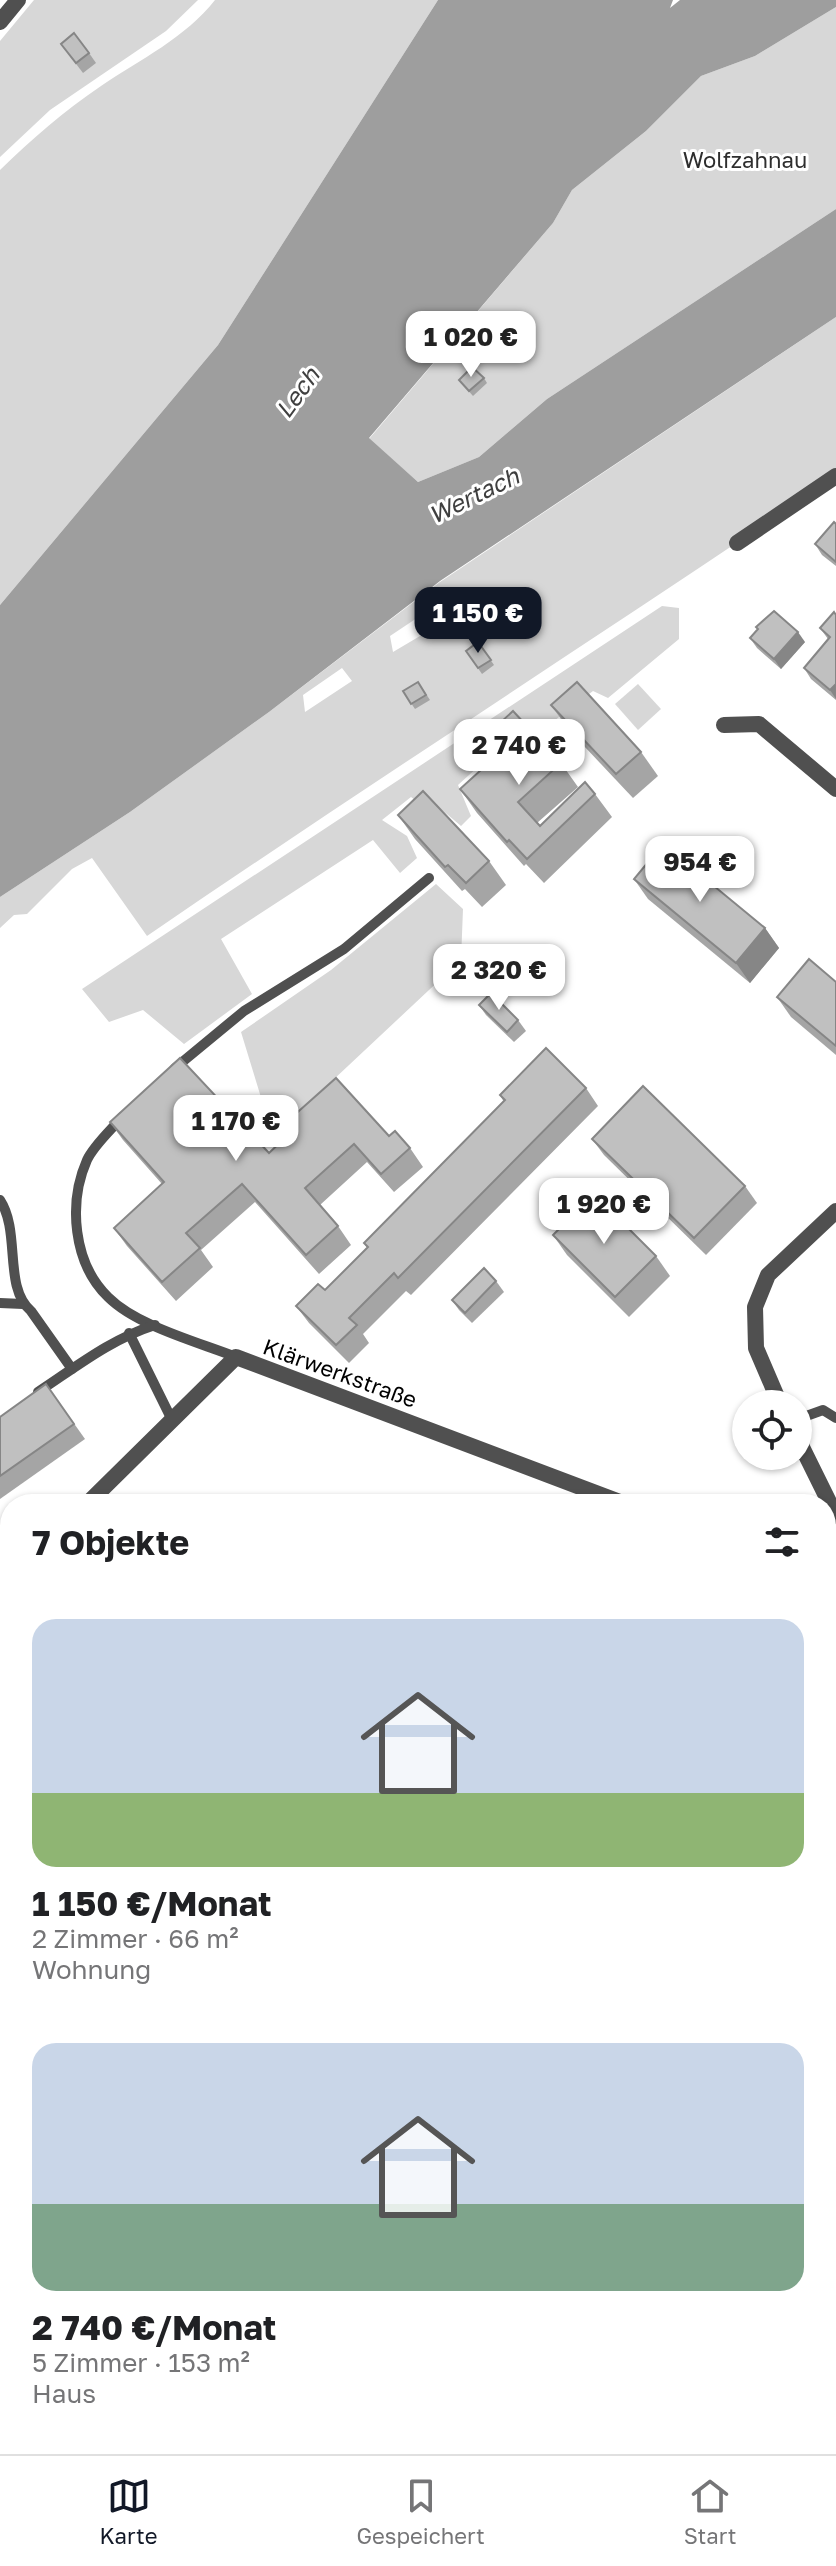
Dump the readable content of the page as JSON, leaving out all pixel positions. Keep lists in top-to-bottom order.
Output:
{
  "streets": {
    "street": ["Klärwerkstraße"]
  },
  "water": ["Lech", "Wertach"],
  "parks": ["Wolfzahnau"],
  "page": {
    "price": [
      "1 020 €",
      "1 150 €",
      "2 740 €",
      "954 €",
      "2 320 €",
      "1 170 €",
      "1 920 €"
    ],
    "heading": "7 Objekte",
    "list": [
      {
        "name": "1 150 €/Monat",
        "note": "2 Zimmer · 66 m² · Wohnung"
      },
      {
        "name": "2 740 €/Monat",
        "note": "5 Zimmer · 153 m² · Haus"
      }
    ],
    "tabs": ["Karte", "Gespeichert", "Start"]
  }
}
